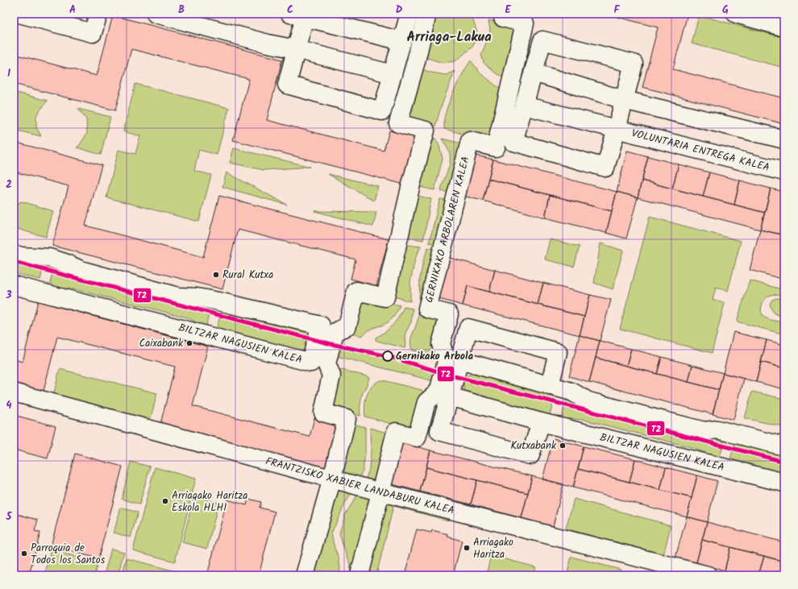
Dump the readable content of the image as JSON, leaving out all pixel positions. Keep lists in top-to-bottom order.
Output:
{
  "streets": {
    "street": [
      "VOLUNTARIA ENTREGA KALEA",
      "GERNIKAKO ARBOLAREN KALEA",
      "BILTZAR NAGUSIEN KALEA",
      "FRANTZISKO XABIER LANDABURU KALEA"
    ]
  },
  "crossings": [
    ["GERNIKAKO ARBOLAREN KALEA", "FRANTZISKO XABIER LANDABURU KALEA"]
  ],
  "districts": ["Arriaga-Lakua"],
  "places": [
    "Rural Kutxa",
    "Caixabank",
    "Gernikako Arbola",
    "Kutxabank",
    "Arriagako Haritza Eskola HLHI",
    "Arriagako Haritza",
    "Parroquia de Todos los Santos"
  ],
  "lines": ["transit line T2"],
  "grid": {
    "columns": [
      "A",
      "B",
      "C",
      "D",
      "E",
      "F",
      "G"
    ],
    "rows": [
      "1",
      "2",
      "3",
      "4",
      "5"
    ]
  }
}
